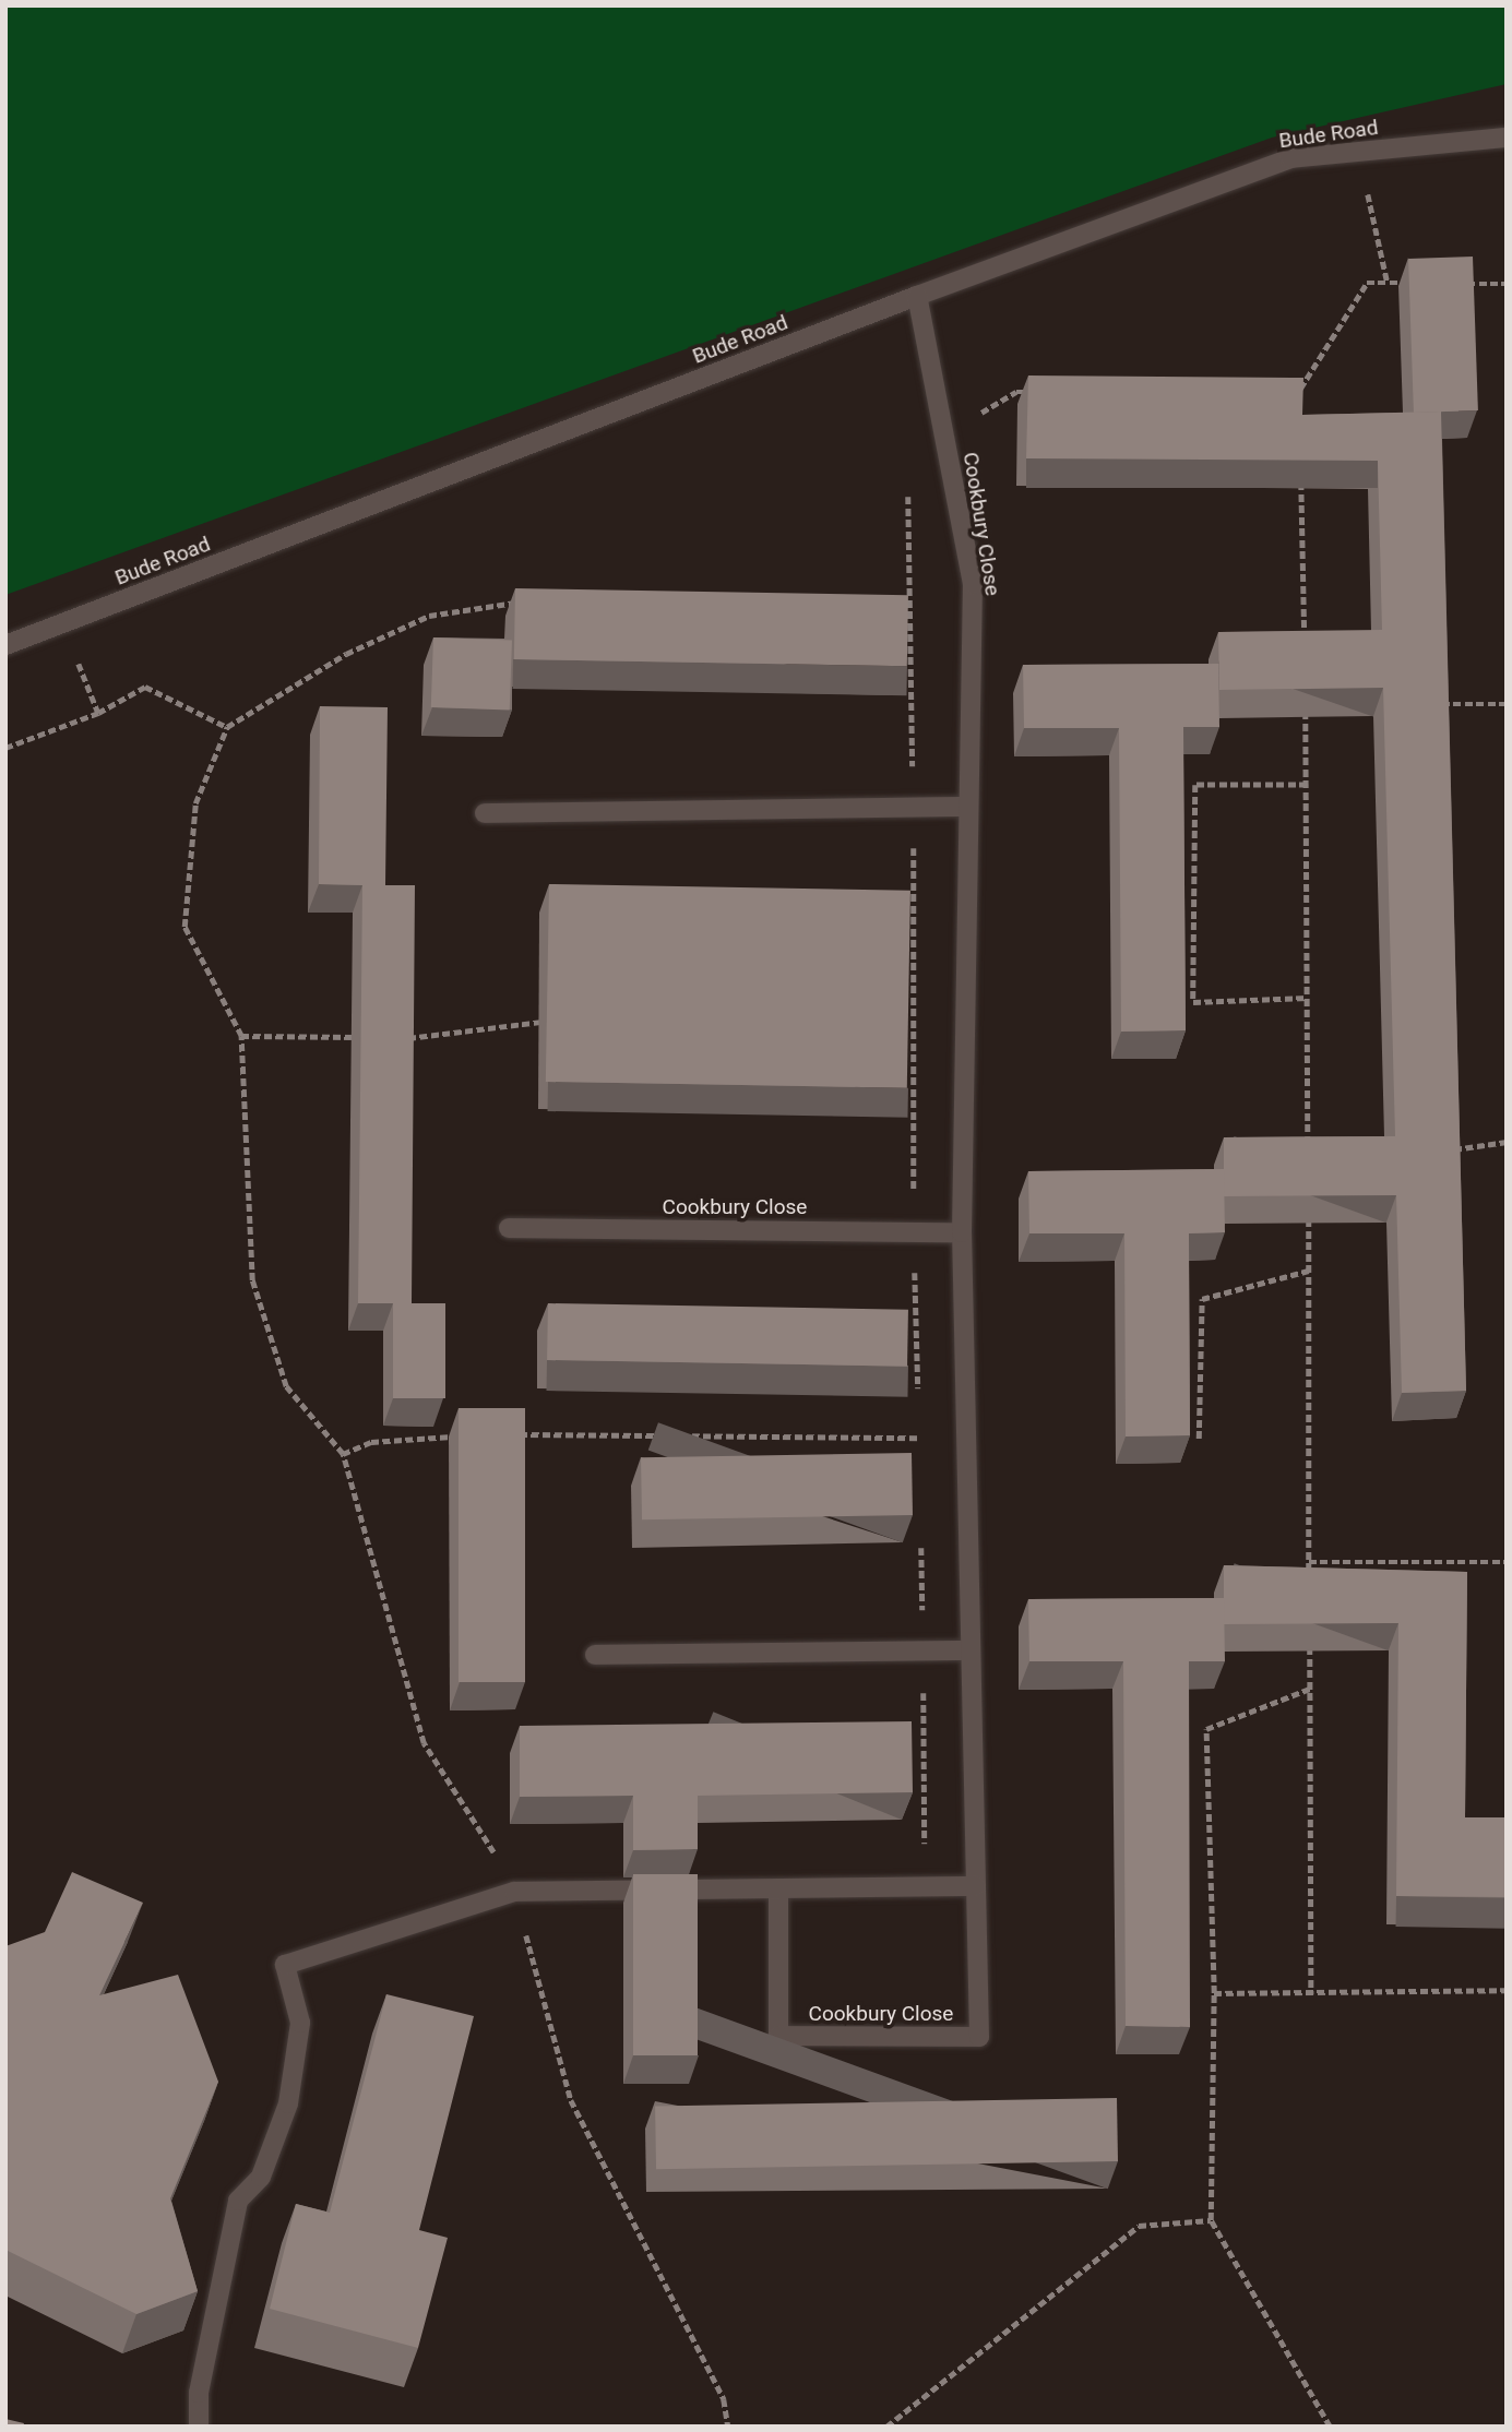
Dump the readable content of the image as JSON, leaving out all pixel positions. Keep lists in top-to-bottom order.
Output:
{
  "streets": {
    "street": ["Bude Road", "Cookbury Close"]
  },
  "crossings": [
    ["Bude Road", "Cookbury Close"]
  ]
}
